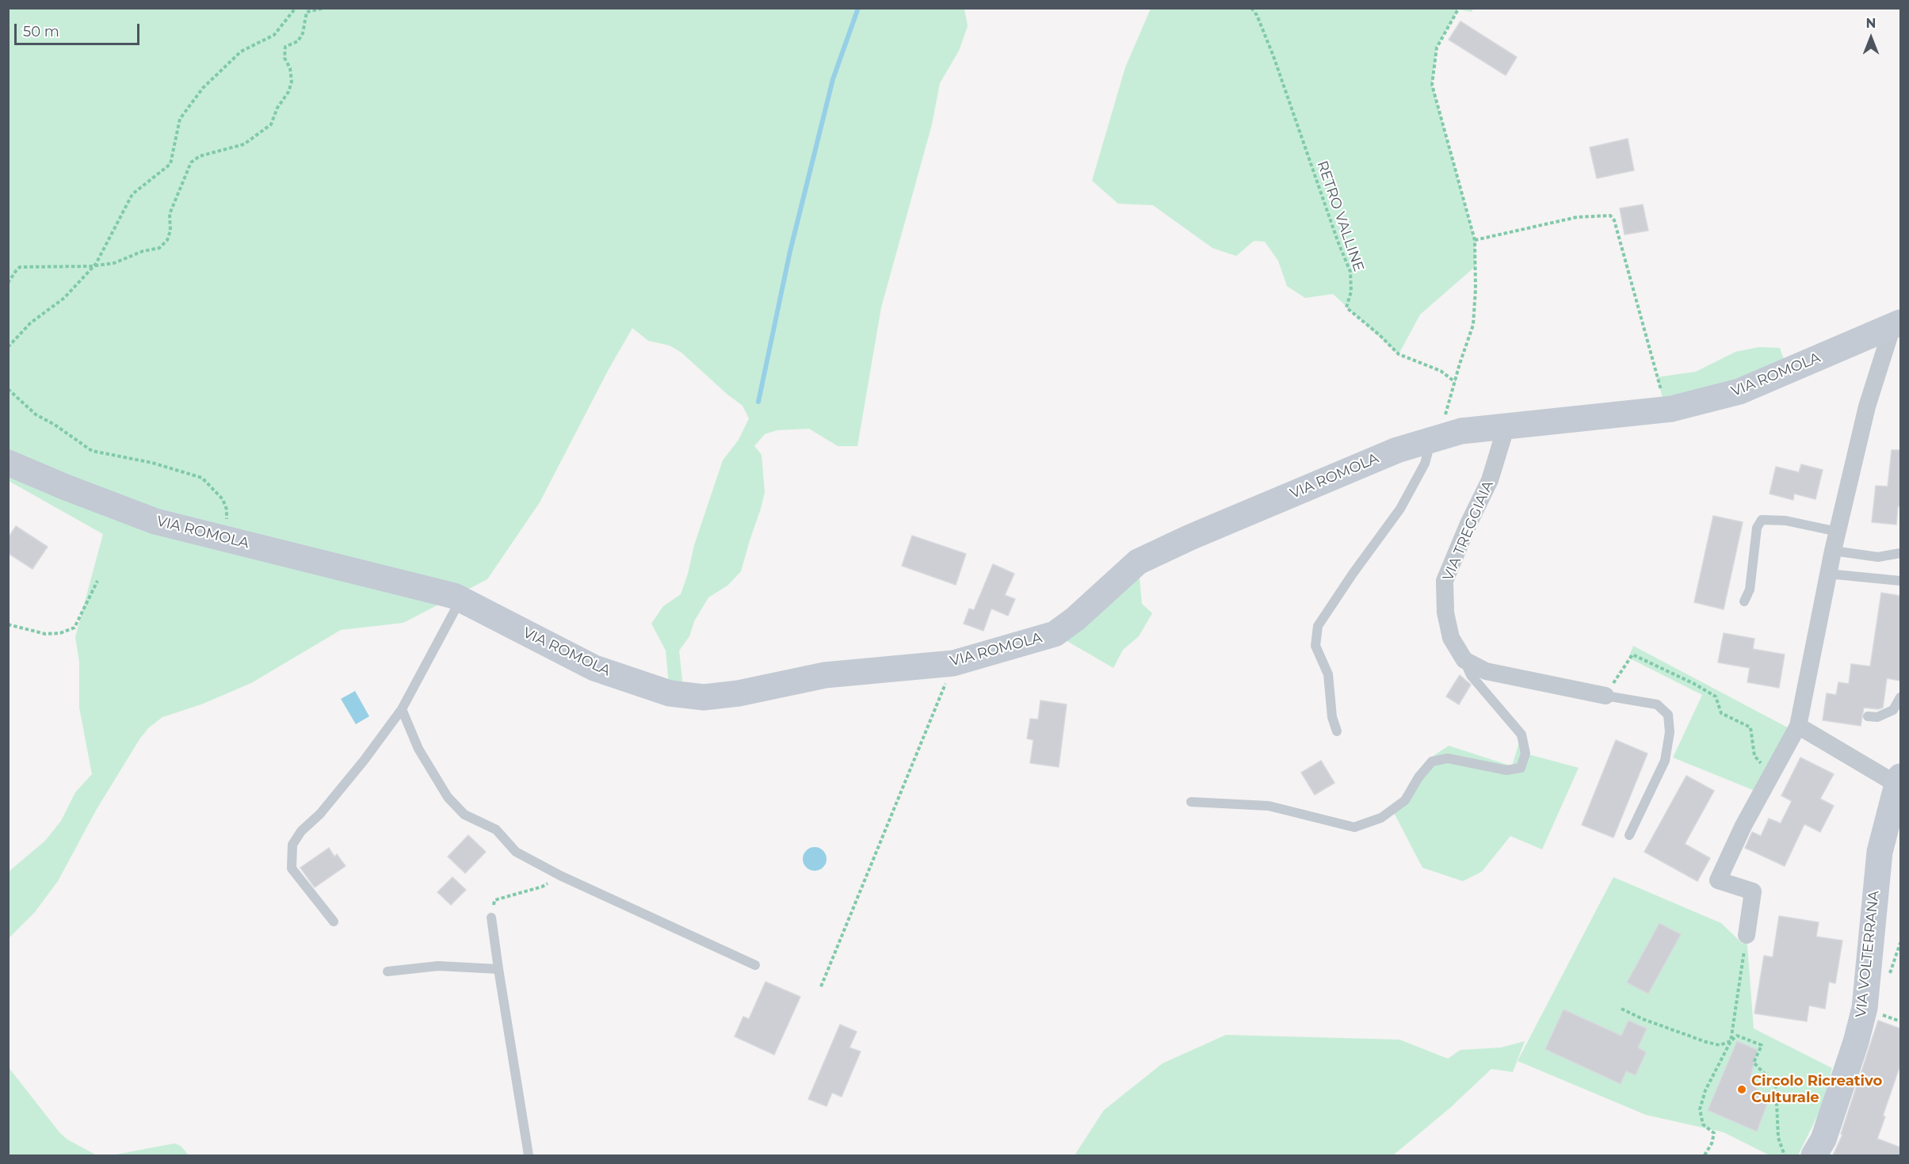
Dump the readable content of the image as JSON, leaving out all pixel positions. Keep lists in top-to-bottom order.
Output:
{
  "streets": {
    "street": ["VIA ROMOLA", "VIA TREGGIAIA", "VIA VOLTERRANA"],
    "path": ["RETRO VALLINE"]
  },
  "crossings": [
    ["VIA ROMOLA", "VIA TREGGIAIA"]
  ],
  "places": ["Circolo Ricreativo Culturale"],
  "scale_bar": "50 m",
  "north": "top"
}
